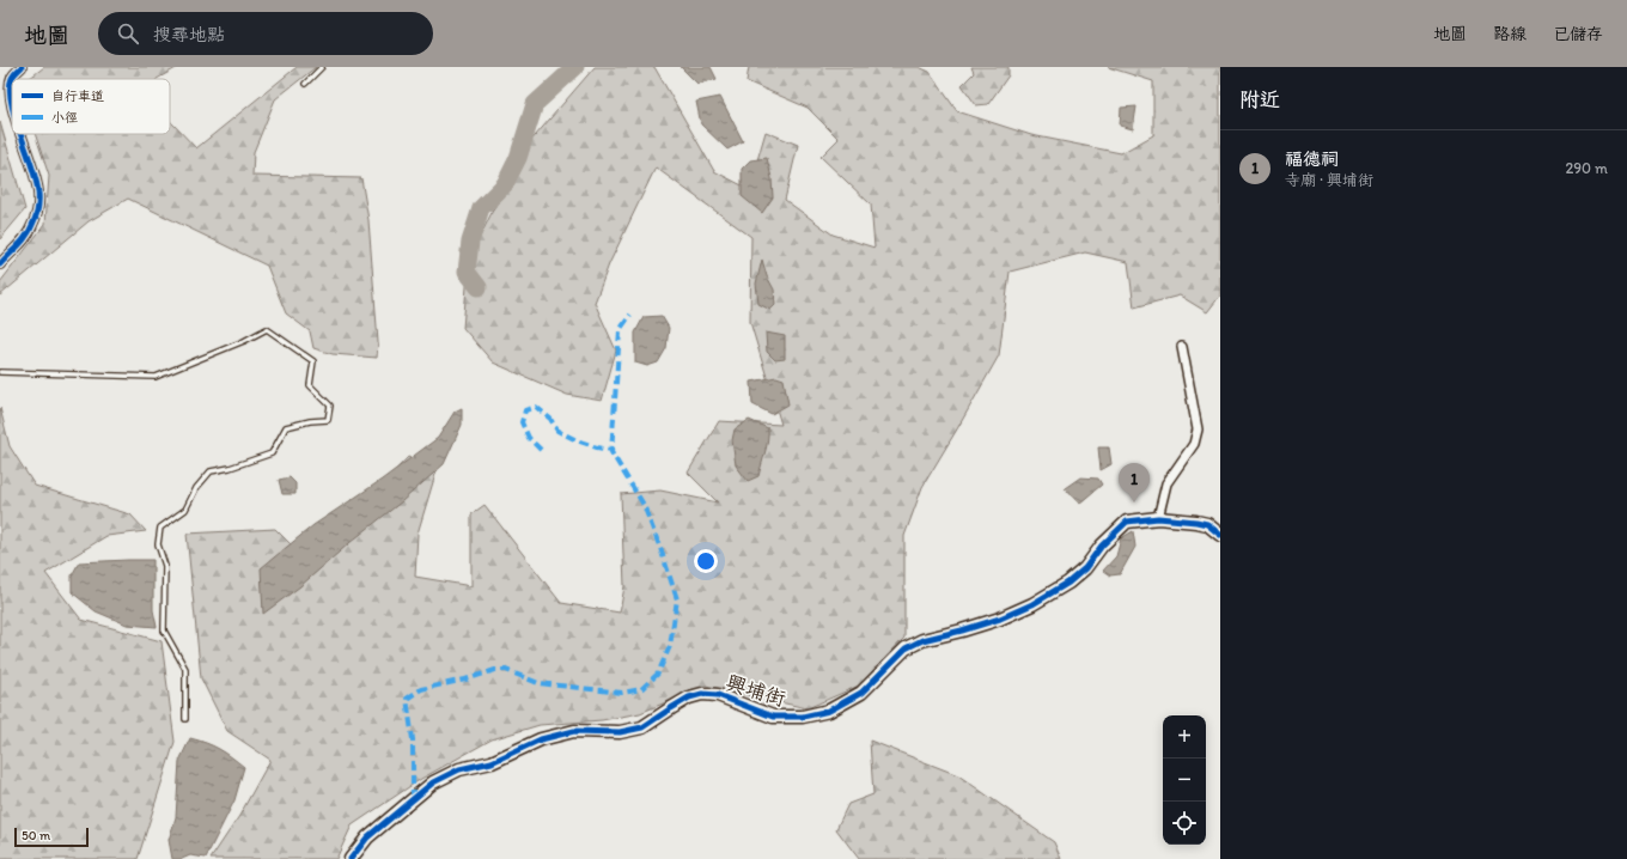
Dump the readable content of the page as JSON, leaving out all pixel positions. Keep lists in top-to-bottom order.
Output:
{
  "streets": {
    "street": ["興埔街"]
  },
  "legend": ["自行車道", "小徑"],
  "scale_bar": "50 m",
  "page": {
    "header": "地圖",
    "search": "搜尋地點",
    "nav": ["地圖", "路線", "已儲存"],
    "heading": "附近",
    "list": [
      {
        "mark": "1",
        "name": "福德祠",
        "note": "寺廟 · 興埔街",
        "value": "290 m"
      }
    ],
    "pins": "1",
    "map_buttons": ["+", "−"],
    "scale": "50 m"
  }
}
